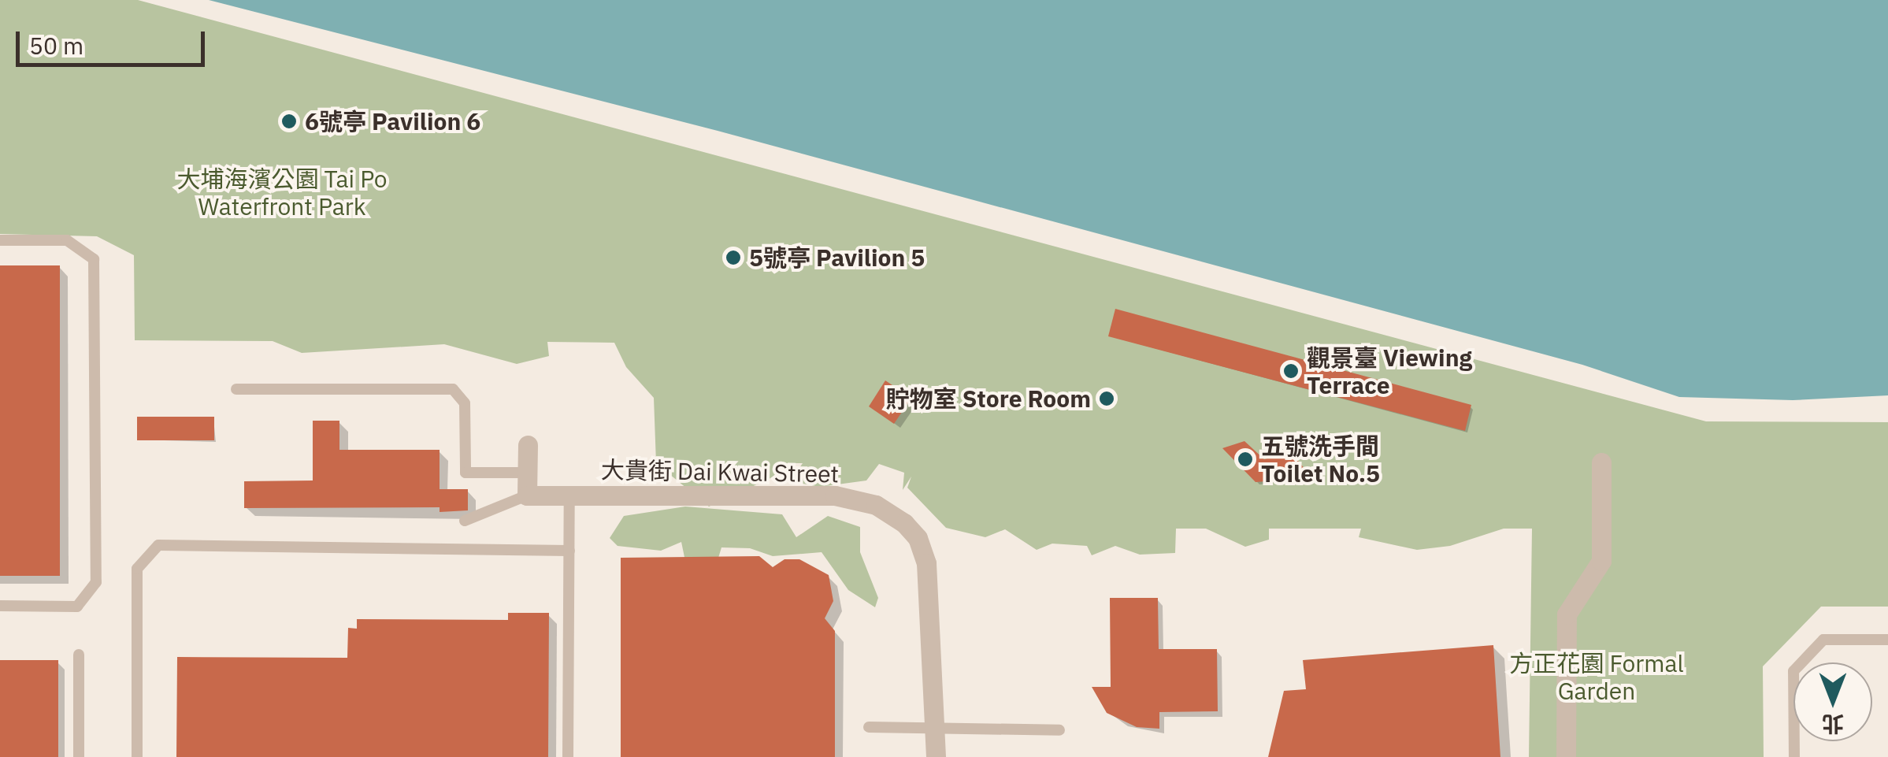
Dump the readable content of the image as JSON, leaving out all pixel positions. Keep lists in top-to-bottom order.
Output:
{
  "streets": {
    "street": ["大貴街 Dai Kwai Street"]
  },
  "parks": ["大埔海濱公園 Tai Po Waterfront Park", "方正花園 Formal Garden"],
  "places": [
    "6號亭 Pavilion 6",
    "5號亭 Pavilion 5",
    "觀景臺 Viewing Terrace",
    "貯物室 Store Room",
    "五號洗手間 Toilet No.5"
  ],
  "scale_bar": "50 m",
  "north": "bottom"
}
